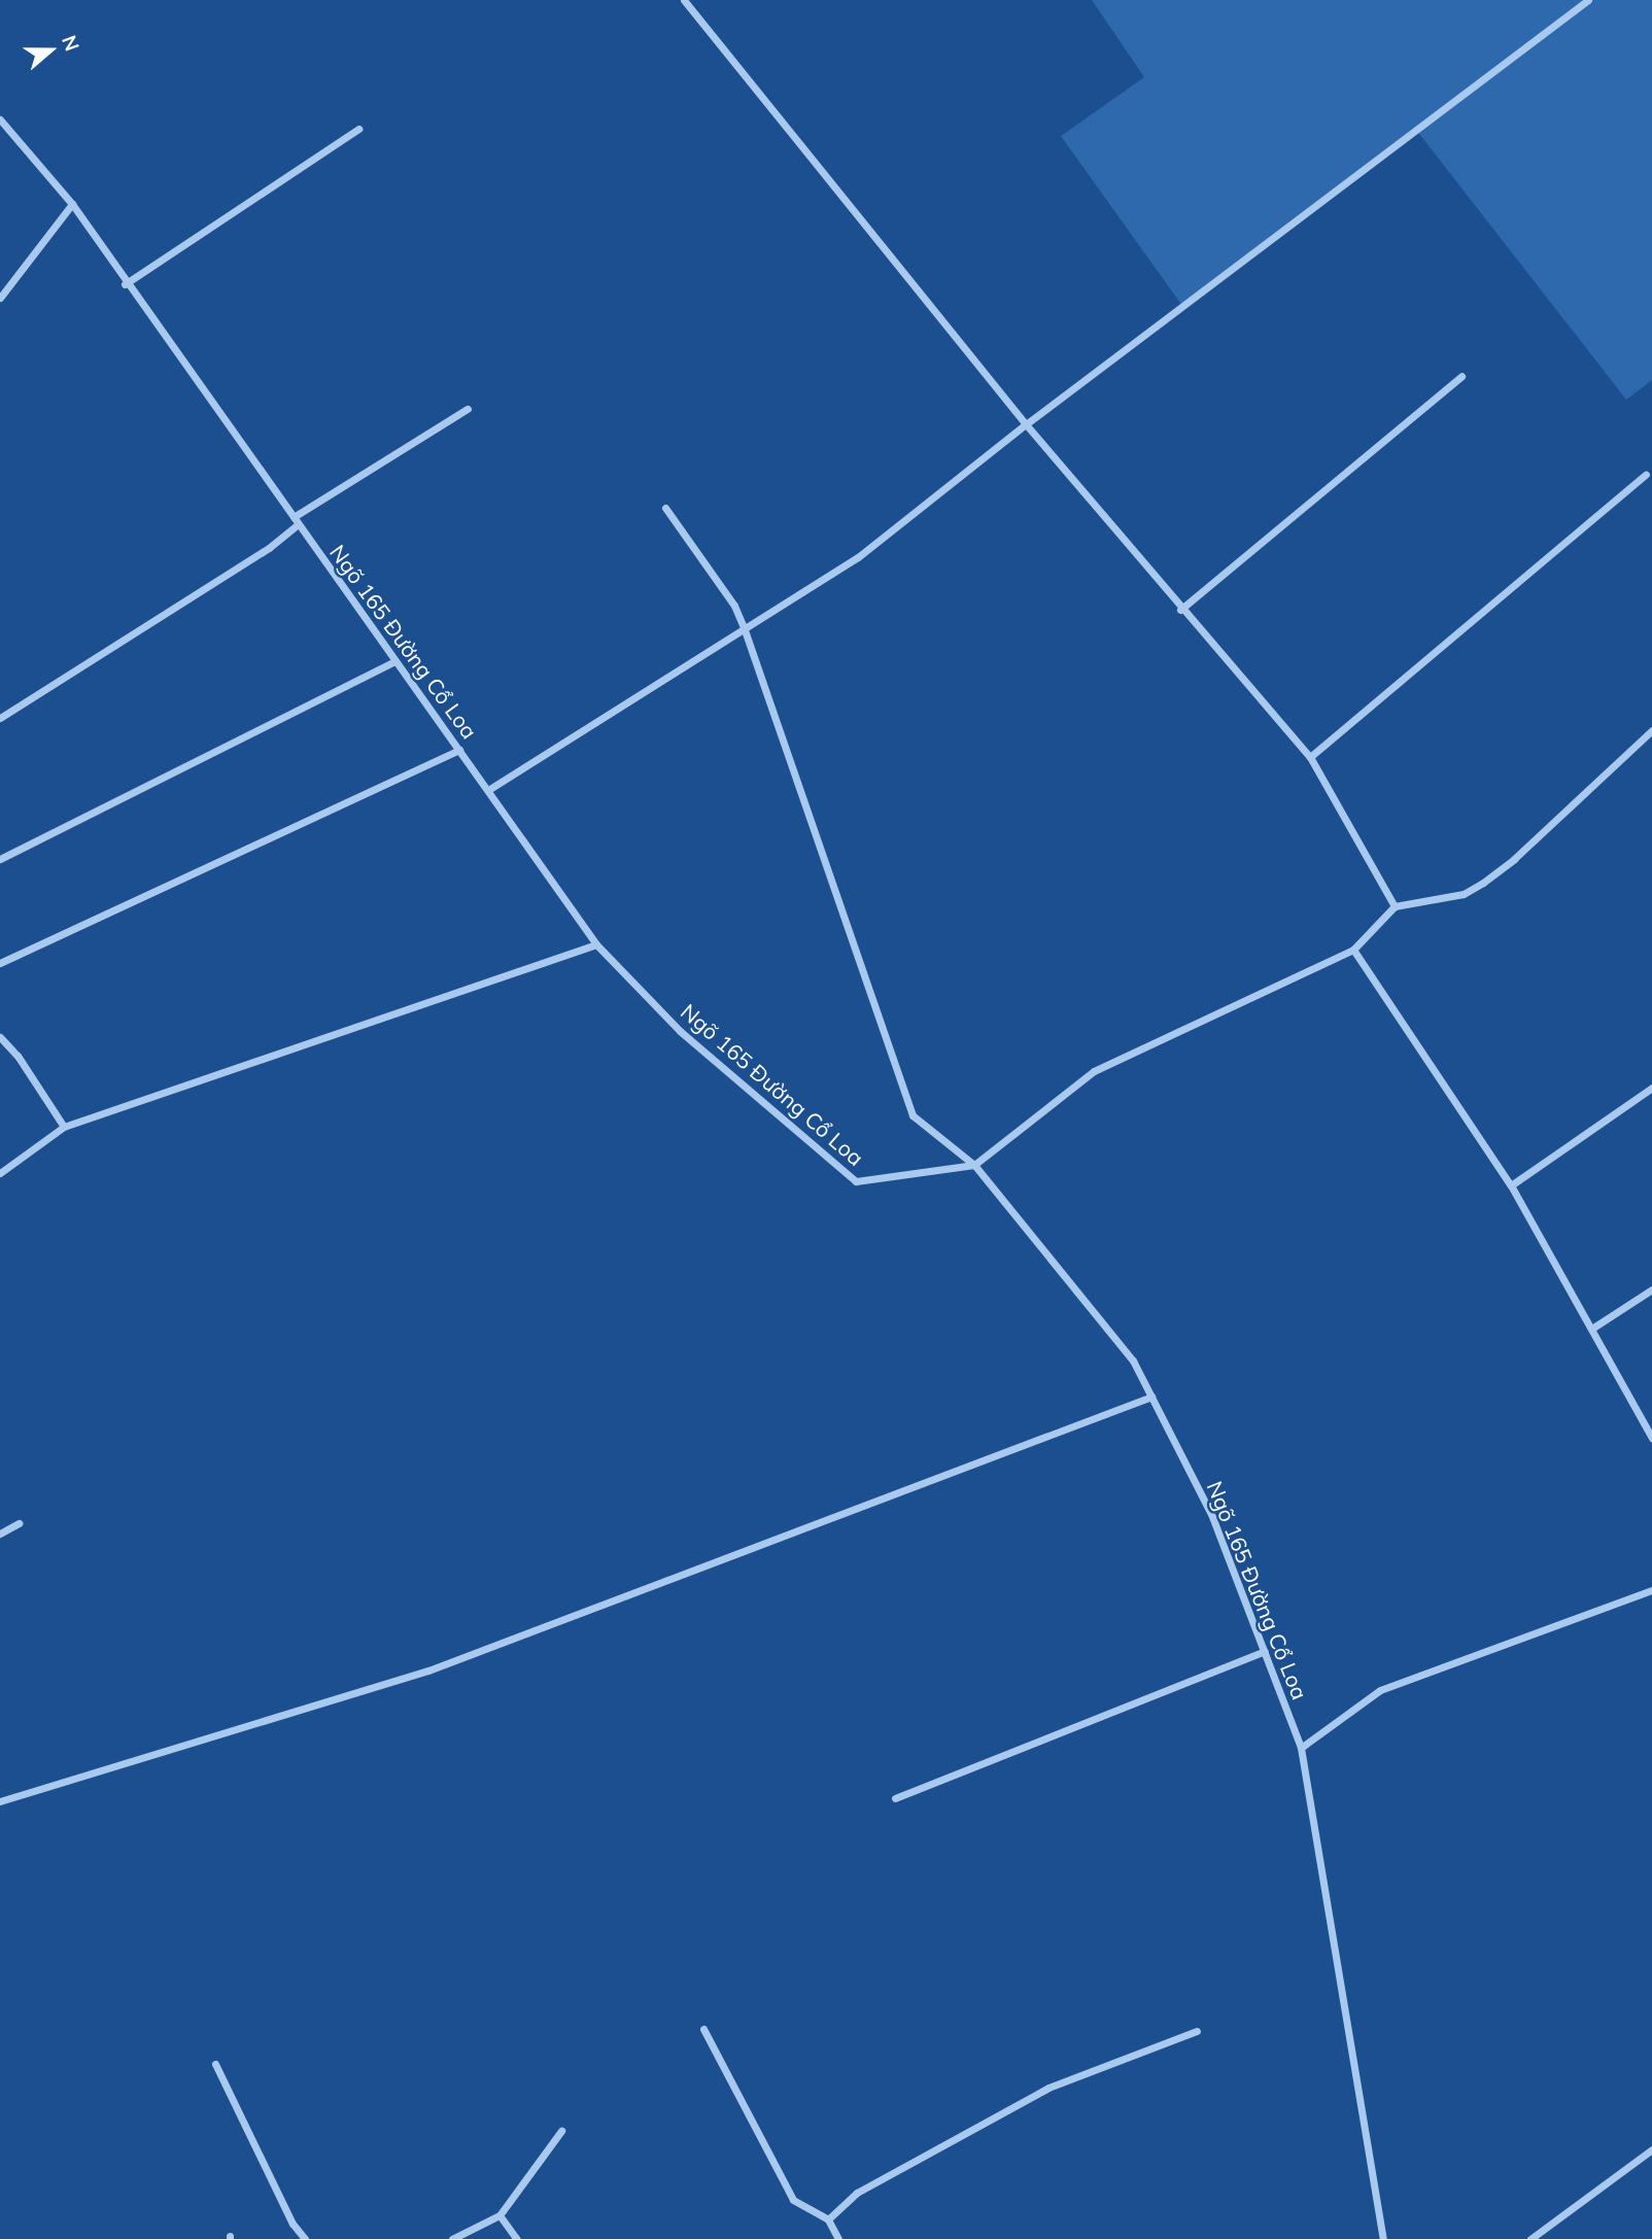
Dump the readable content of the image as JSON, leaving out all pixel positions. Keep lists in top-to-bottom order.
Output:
{
  "streets": {
    "street": ["Ngõ 165 Đường Cổ Loa"]
  },
  "north": "right"
}
